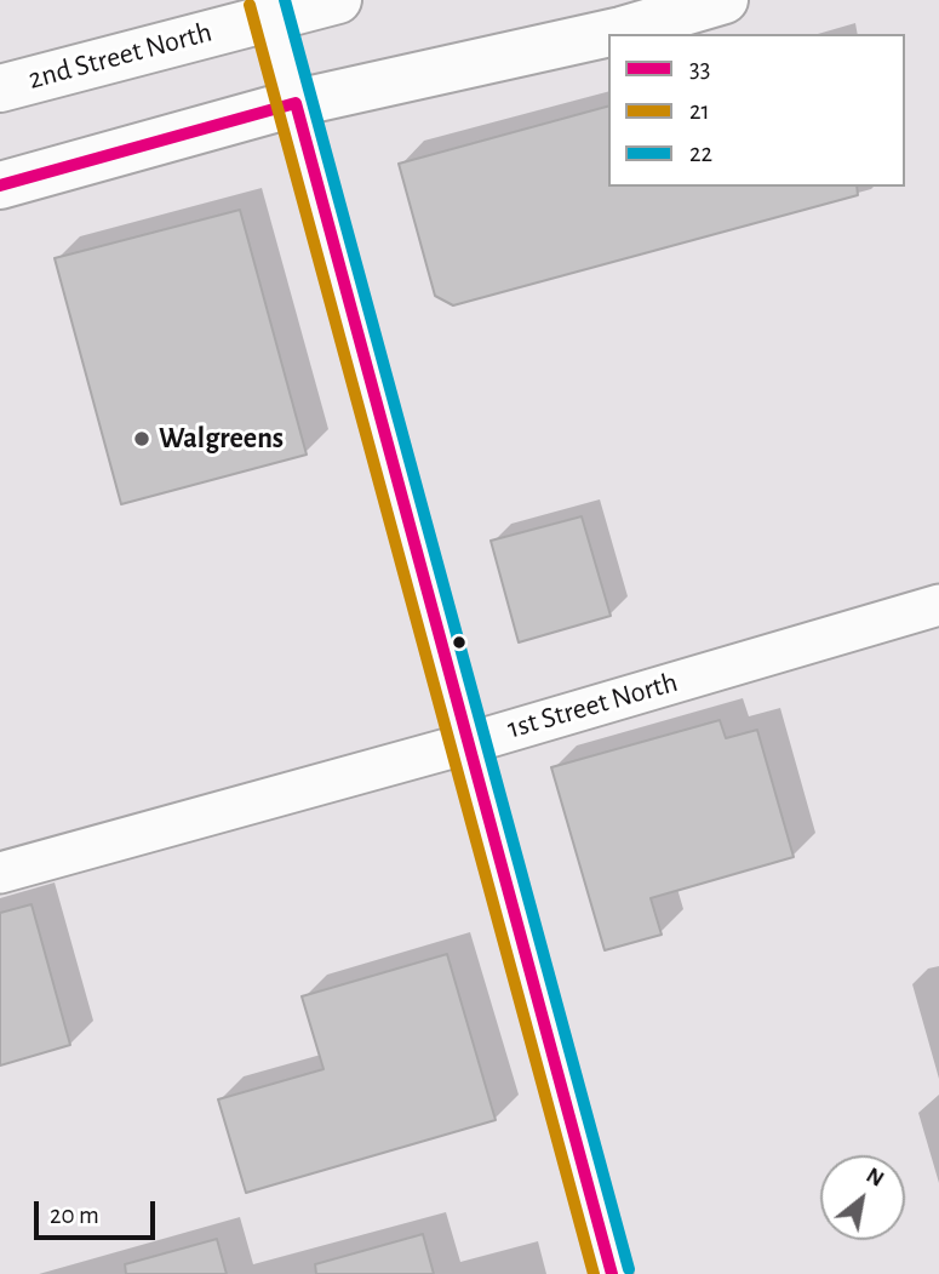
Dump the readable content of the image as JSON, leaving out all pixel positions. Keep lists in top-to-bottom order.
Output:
{
  "streets": {
    "main road": ["2nd Street North"],
    "street": ["1st Street North"]
  },
  "places": ["Walgreens"],
  "lines": ["transit line 22", "transit line 21", "transit line 33"],
  "legend": ["33", "21", "22"],
  "scale_bar": "20 m",
  "north": "top right"
}
